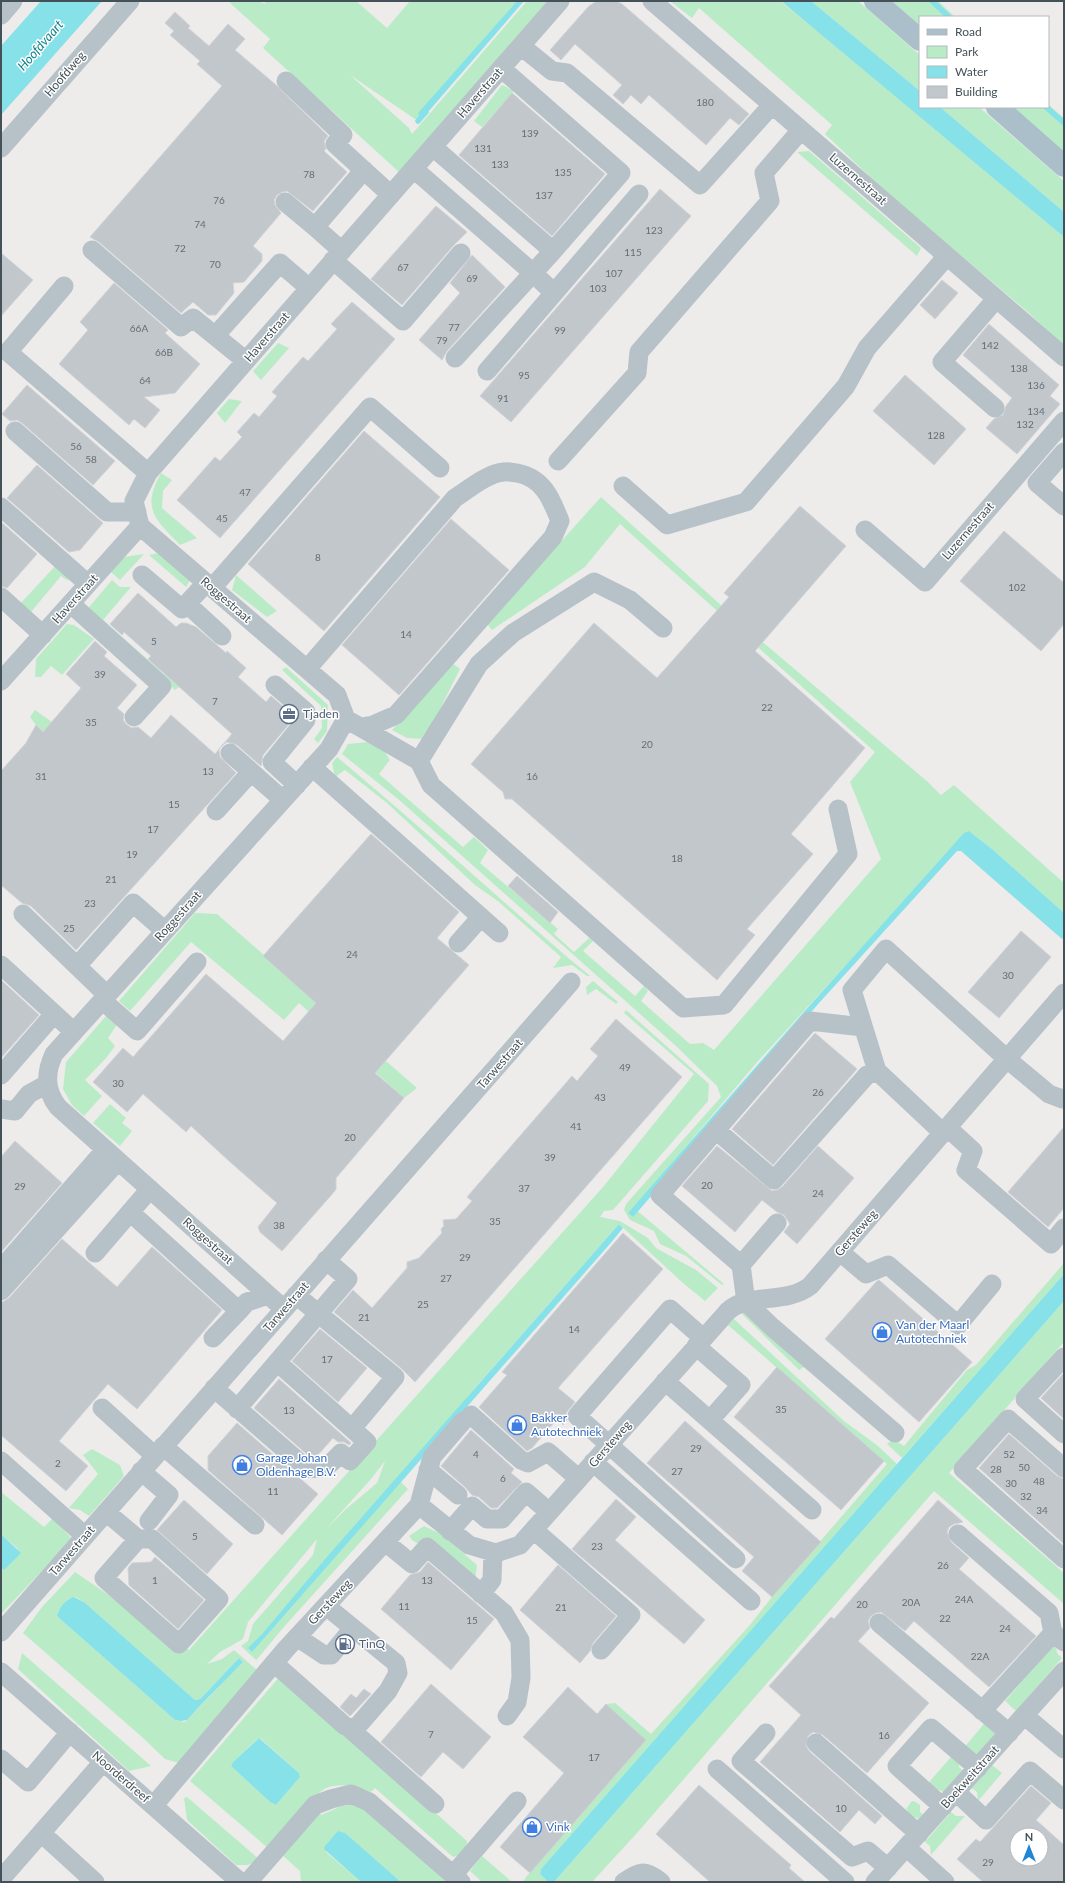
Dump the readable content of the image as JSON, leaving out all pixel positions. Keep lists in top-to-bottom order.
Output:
{
  "streets": {
    "street": [
      "Hoofdweg",
      "Haverstraat",
      "Luzernestraat",
      "Roggestraat",
      "Tarwestraat",
      "Gersteweg",
      "Noorderdreef",
      "Boekweitstraat"
    ]
  },
  "crossings": [
    ["Haverstraat", "Roggestraat"],
    ["Roggestraat", "Tarwestraat"],
    ["Gersteweg", "Noorderdreef"]
  ],
  "water": ["Hoofdvaart"],
  "places": {
    "office": ["Tjaden"],
    "shop": [
      "Van der Maarl Autotechniek",
      "Bakker Autotechniek",
      "Garage Johan Oldenhage B.V.",
      "Vink"
    ],
    "fuel station": ["TinQ"]
  },
  "house_numbers": [
    "180",
    "139",
    "131",
    "133",
    "135",
    "78",
    "137",
    "76",
    "74",
    "123",
    "72",
    "115",
    "70",
    "67",
    "107",
    "69",
    "103",
    "77",
    "66A",
    "99",
    "79",
    "142",
    "66B",
    "138",
    "95",
    "64",
    "136",
    "91",
    "134",
    "132",
    "128",
    "56",
    "58",
    "47",
    "45",
    "8",
    "102",
    "14",
    "5",
    "39",
    "7",
    "22",
    "35",
    "20",
    "13",
    "31",
    "16",
    "15",
    "17",
    "19",
    "18",
    "21",
    "23",
    "25",
    "24",
    "30",
    "49",
    "30",
    "26",
    "43",
    "41",
    "20",
    "39",
    "20",
    "29",
    "37",
    "24",
    "35",
    "38",
    "29",
    "27",
    "25",
    "21",
    "14",
    "17",
    "35",
    "13",
    "29",
    "4",
    "52",
    "2",
    "50",
    "28",
    "27",
    "6",
    "48",
    "30",
    "11",
    "32",
    "34",
    "5",
    "23",
    "26",
    "1",
    "13",
    "24A",
    "20A",
    "20",
    "11",
    "21",
    "22",
    "15",
    "24",
    "22A",
    "7",
    "16",
    "17",
    "10",
    "29"
  ],
  "legend": [
    "Road",
    "Park",
    "Water",
    "Building"
  ],
  "north": "top"
}
